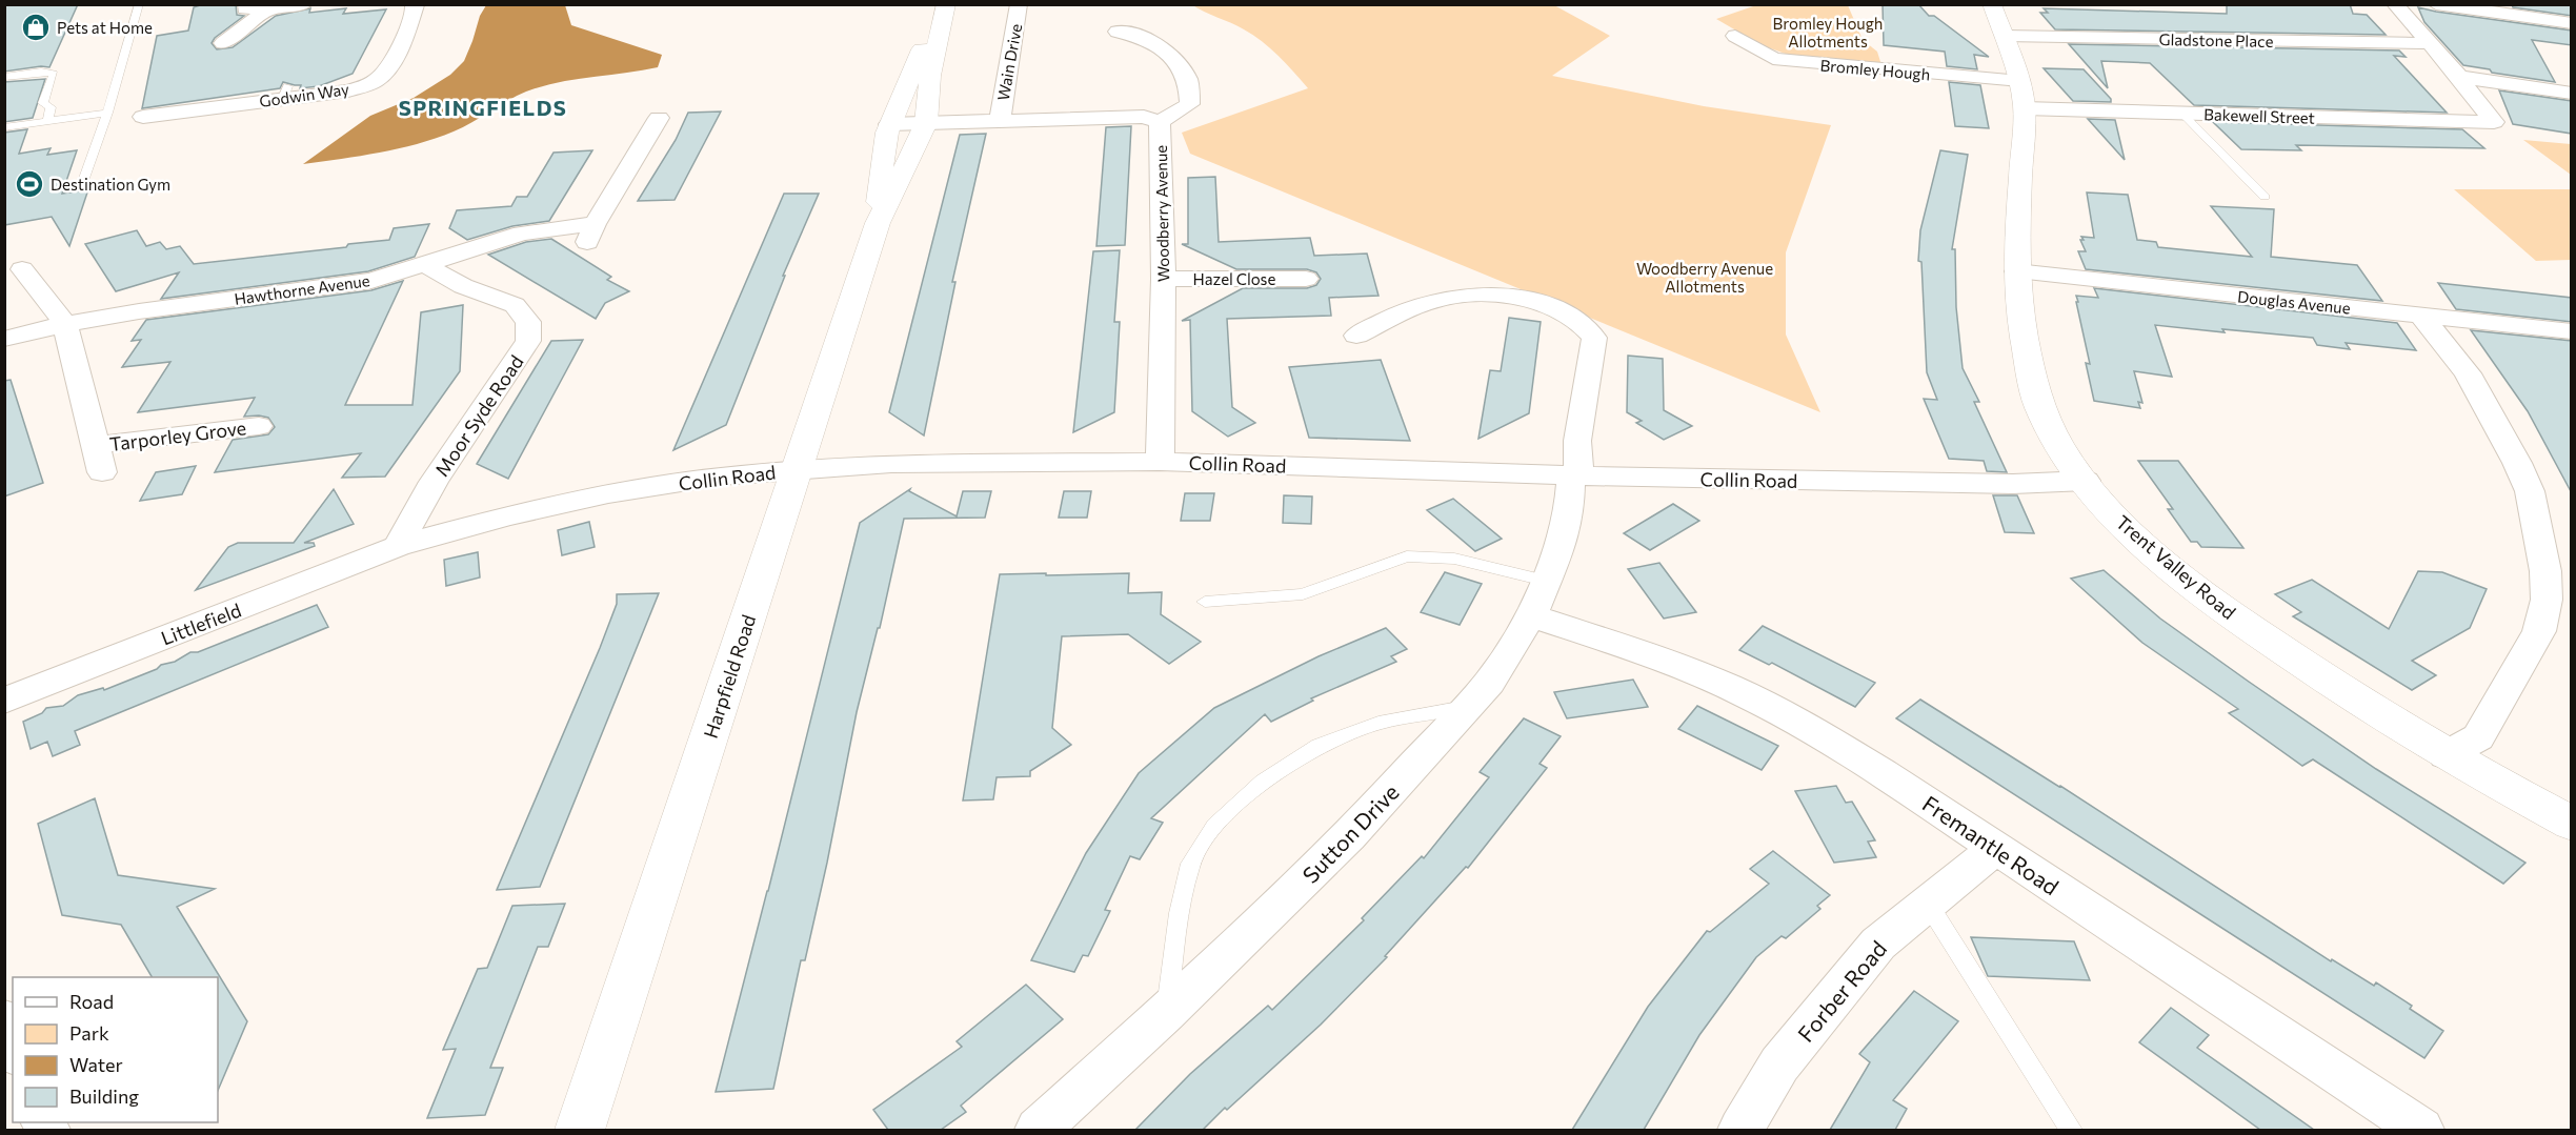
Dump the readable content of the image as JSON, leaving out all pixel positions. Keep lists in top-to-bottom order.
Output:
{
  "streets": {
    "street": [
      "Gladstone Place",
      "Wain Drive",
      "Bromley Hough",
      "Godwin Way",
      "Bakewell Street",
      "Woodberry Avenue",
      "Hazel Close",
      "Hawthorne Avenue",
      "Douglas Avenue",
      "Moor Syde Road",
      "Tarporley Grove",
      "Collin Road",
      "Trent Valley Road",
      "Littlefield",
      "Harpfield Road",
      "Sutton Drive",
      "Fremantle Road",
      "Forber Road"
    ]
  },
  "crossings": [
    ["Gladstone Place", "Trent Valley Road"],
    ["Wain Drive", "Woodberry Avenue"],
    ["Bromley Hough", "Bakewell Street"],
    ["Bromley Hough", "Trent Valley Road"],
    ["Bakewell Street", "Trent Valley Road"],
    ["Woodberry Avenue", "Hazel Close"],
    ["Woodberry Avenue", "Collin Road"],
    ["Woodberry Avenue", "Harpfield Road"],
    ["Hawthorne Avenue", "Moor Syde Road"],
    ["Hawthorne Avenue", "Tarporley Grove"],
    ["Douglas Avenue", "Trent Valley Road"],
    ["Moor Syde Road", "Collin Road"],
    ["Moor Syde Road", "Littlefield"],
    ["Collin Road", "Trent Valley Road"],
    ["Collin Road", "Littlefield"],
    ["Collin Road", "Harpfield Road"],
    ["Collin Road", "Sutton Drive"],
    ["Sutton Drive", "Fremantle Road"],
    ["Fremantle Road", "Forber Road"]
  ],
  "districts": ["SPRINGFIELDS"],
  "parks": ["Bromley Hough Allotments", "Woodberry Avenue Allotments"],
  "places": {
    "shop": ["Pets at Home"],
    "sports": ["Destination Gym"]
  },
  "legend": [
    "Road",
    "Park",
    "Water",
    "Building"
  ]
}
